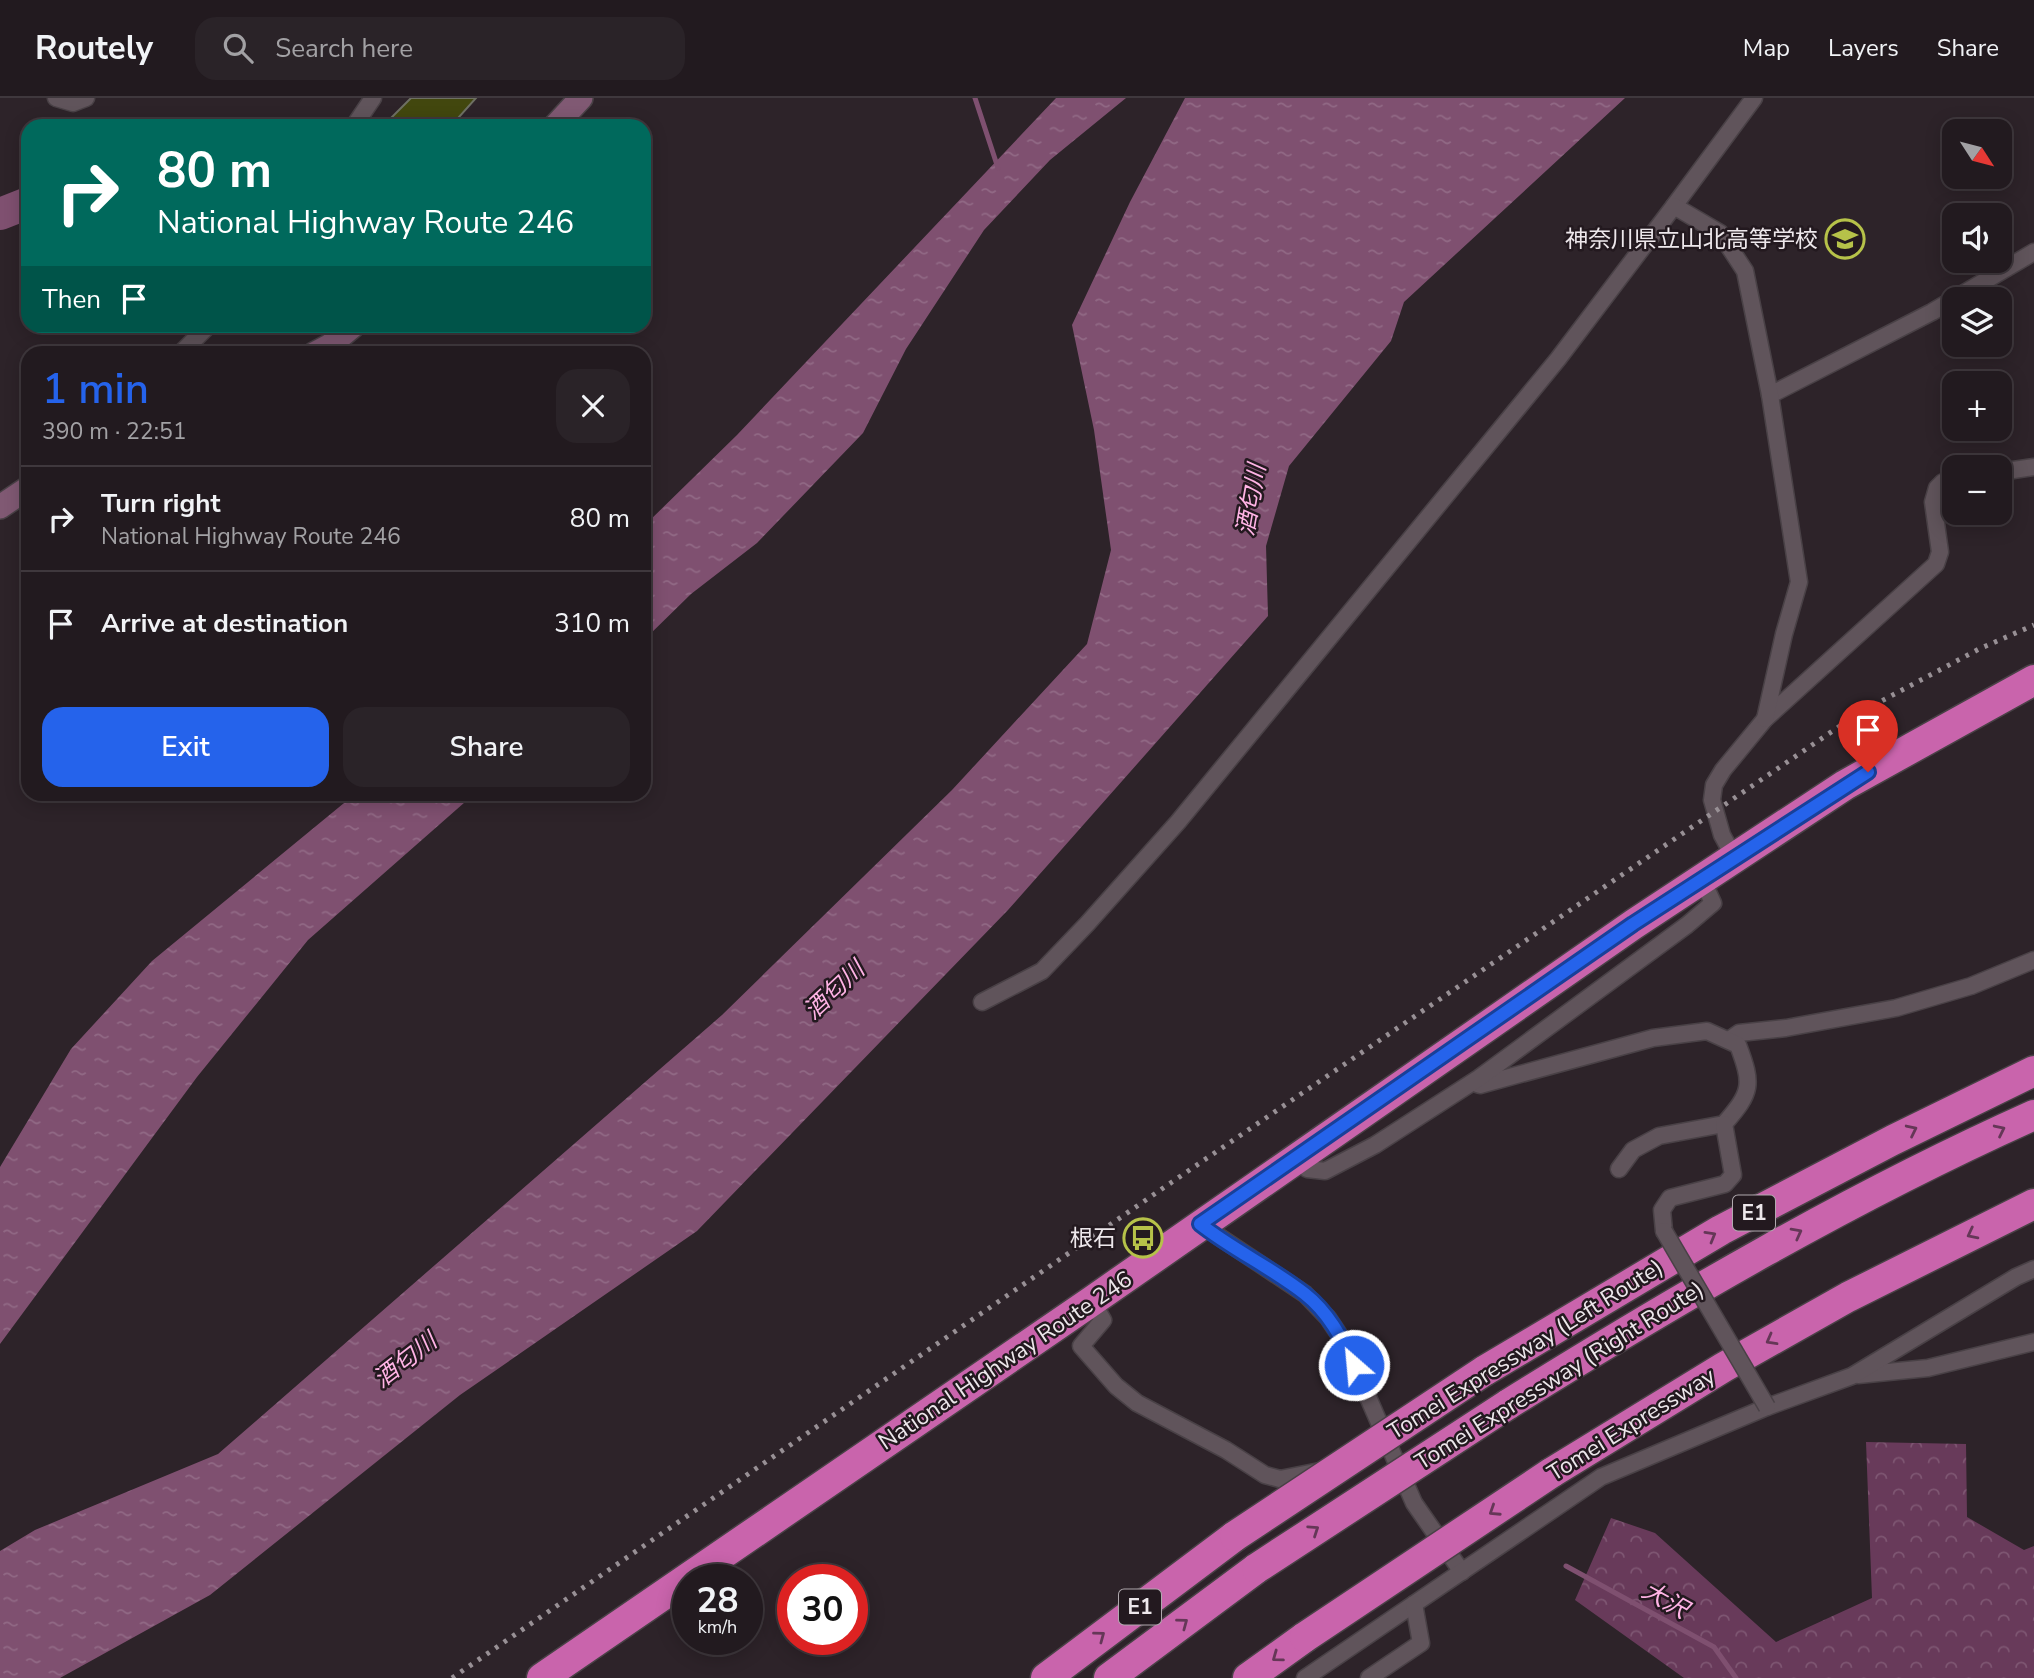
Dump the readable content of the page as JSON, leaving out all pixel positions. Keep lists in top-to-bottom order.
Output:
{
  "streets": {
    "highway": [
      "E1",
      "Tomei Expressway (Left Route)",
      "National Highway Route 246",
      "Tomei Expressway (Right Route)",
      "Tomei Expressway"
    ]
  },
  "one_way": ["Tomei Expressway (Left Route)", "Tomei Expressway (Right Route)", "Tomei Expressway"],
  "water": ["酒匂川", "大沢"],
  "places": {
    "school or university": ["神奈川県立山北高等学校"],
    "bus stop": ["根石"]
  },
  "north": "bottom right",
  "page": {
    "header": "Routely",
    "search": "Search here",
    "nav": ["Map", "Layers", "Share"],
    "map_buttons": ["+", "−"],
    "turn": ["80 m", "National Highway Route 246"],
    "then": "Then",
    "heading": ["1 min", "390 m · 22:51"],
    "list": [
      {
        "name": "Turn right",
        "note": "National Highway Route 246",
        "value": "80 m"
      },
      {
        "name": "Arrive at destination",
        "value": "310 m"
      }
    ],
    "buttons": ["Exit", "Share"],
    "speed": "28 km/h",
    "limit": "30"
  }
}
